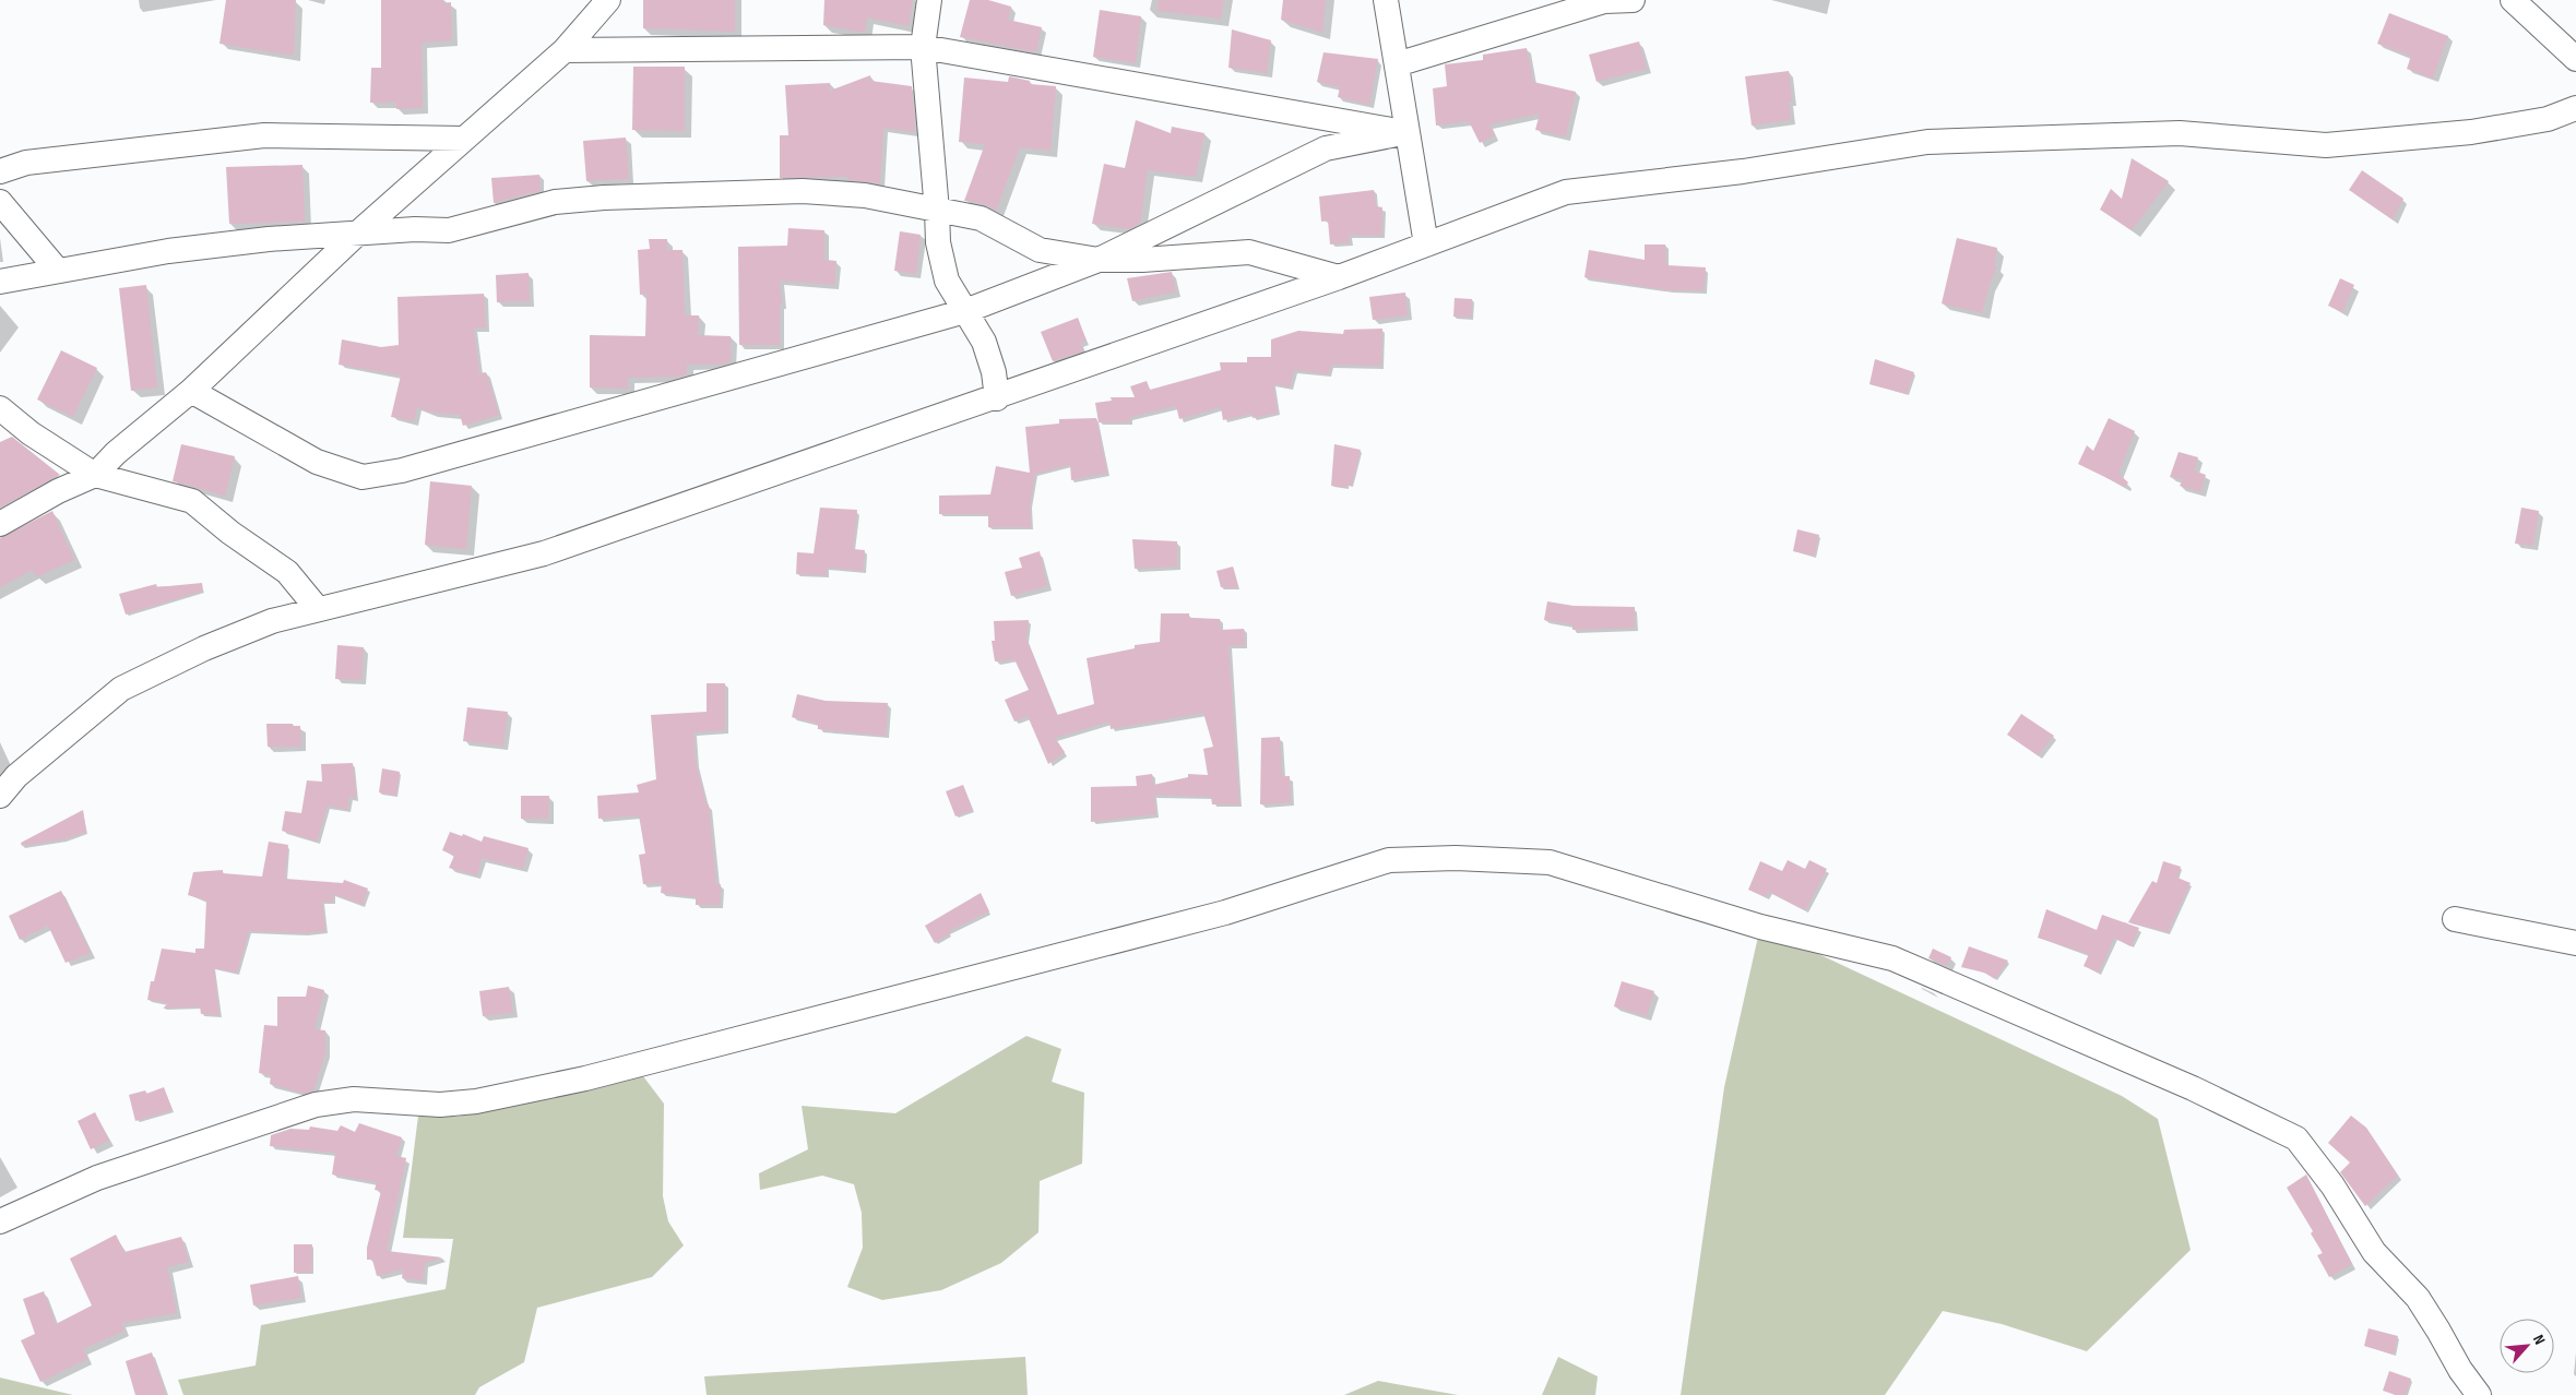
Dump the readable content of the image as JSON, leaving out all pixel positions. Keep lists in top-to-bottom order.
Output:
{
  "north": "top right"
}
